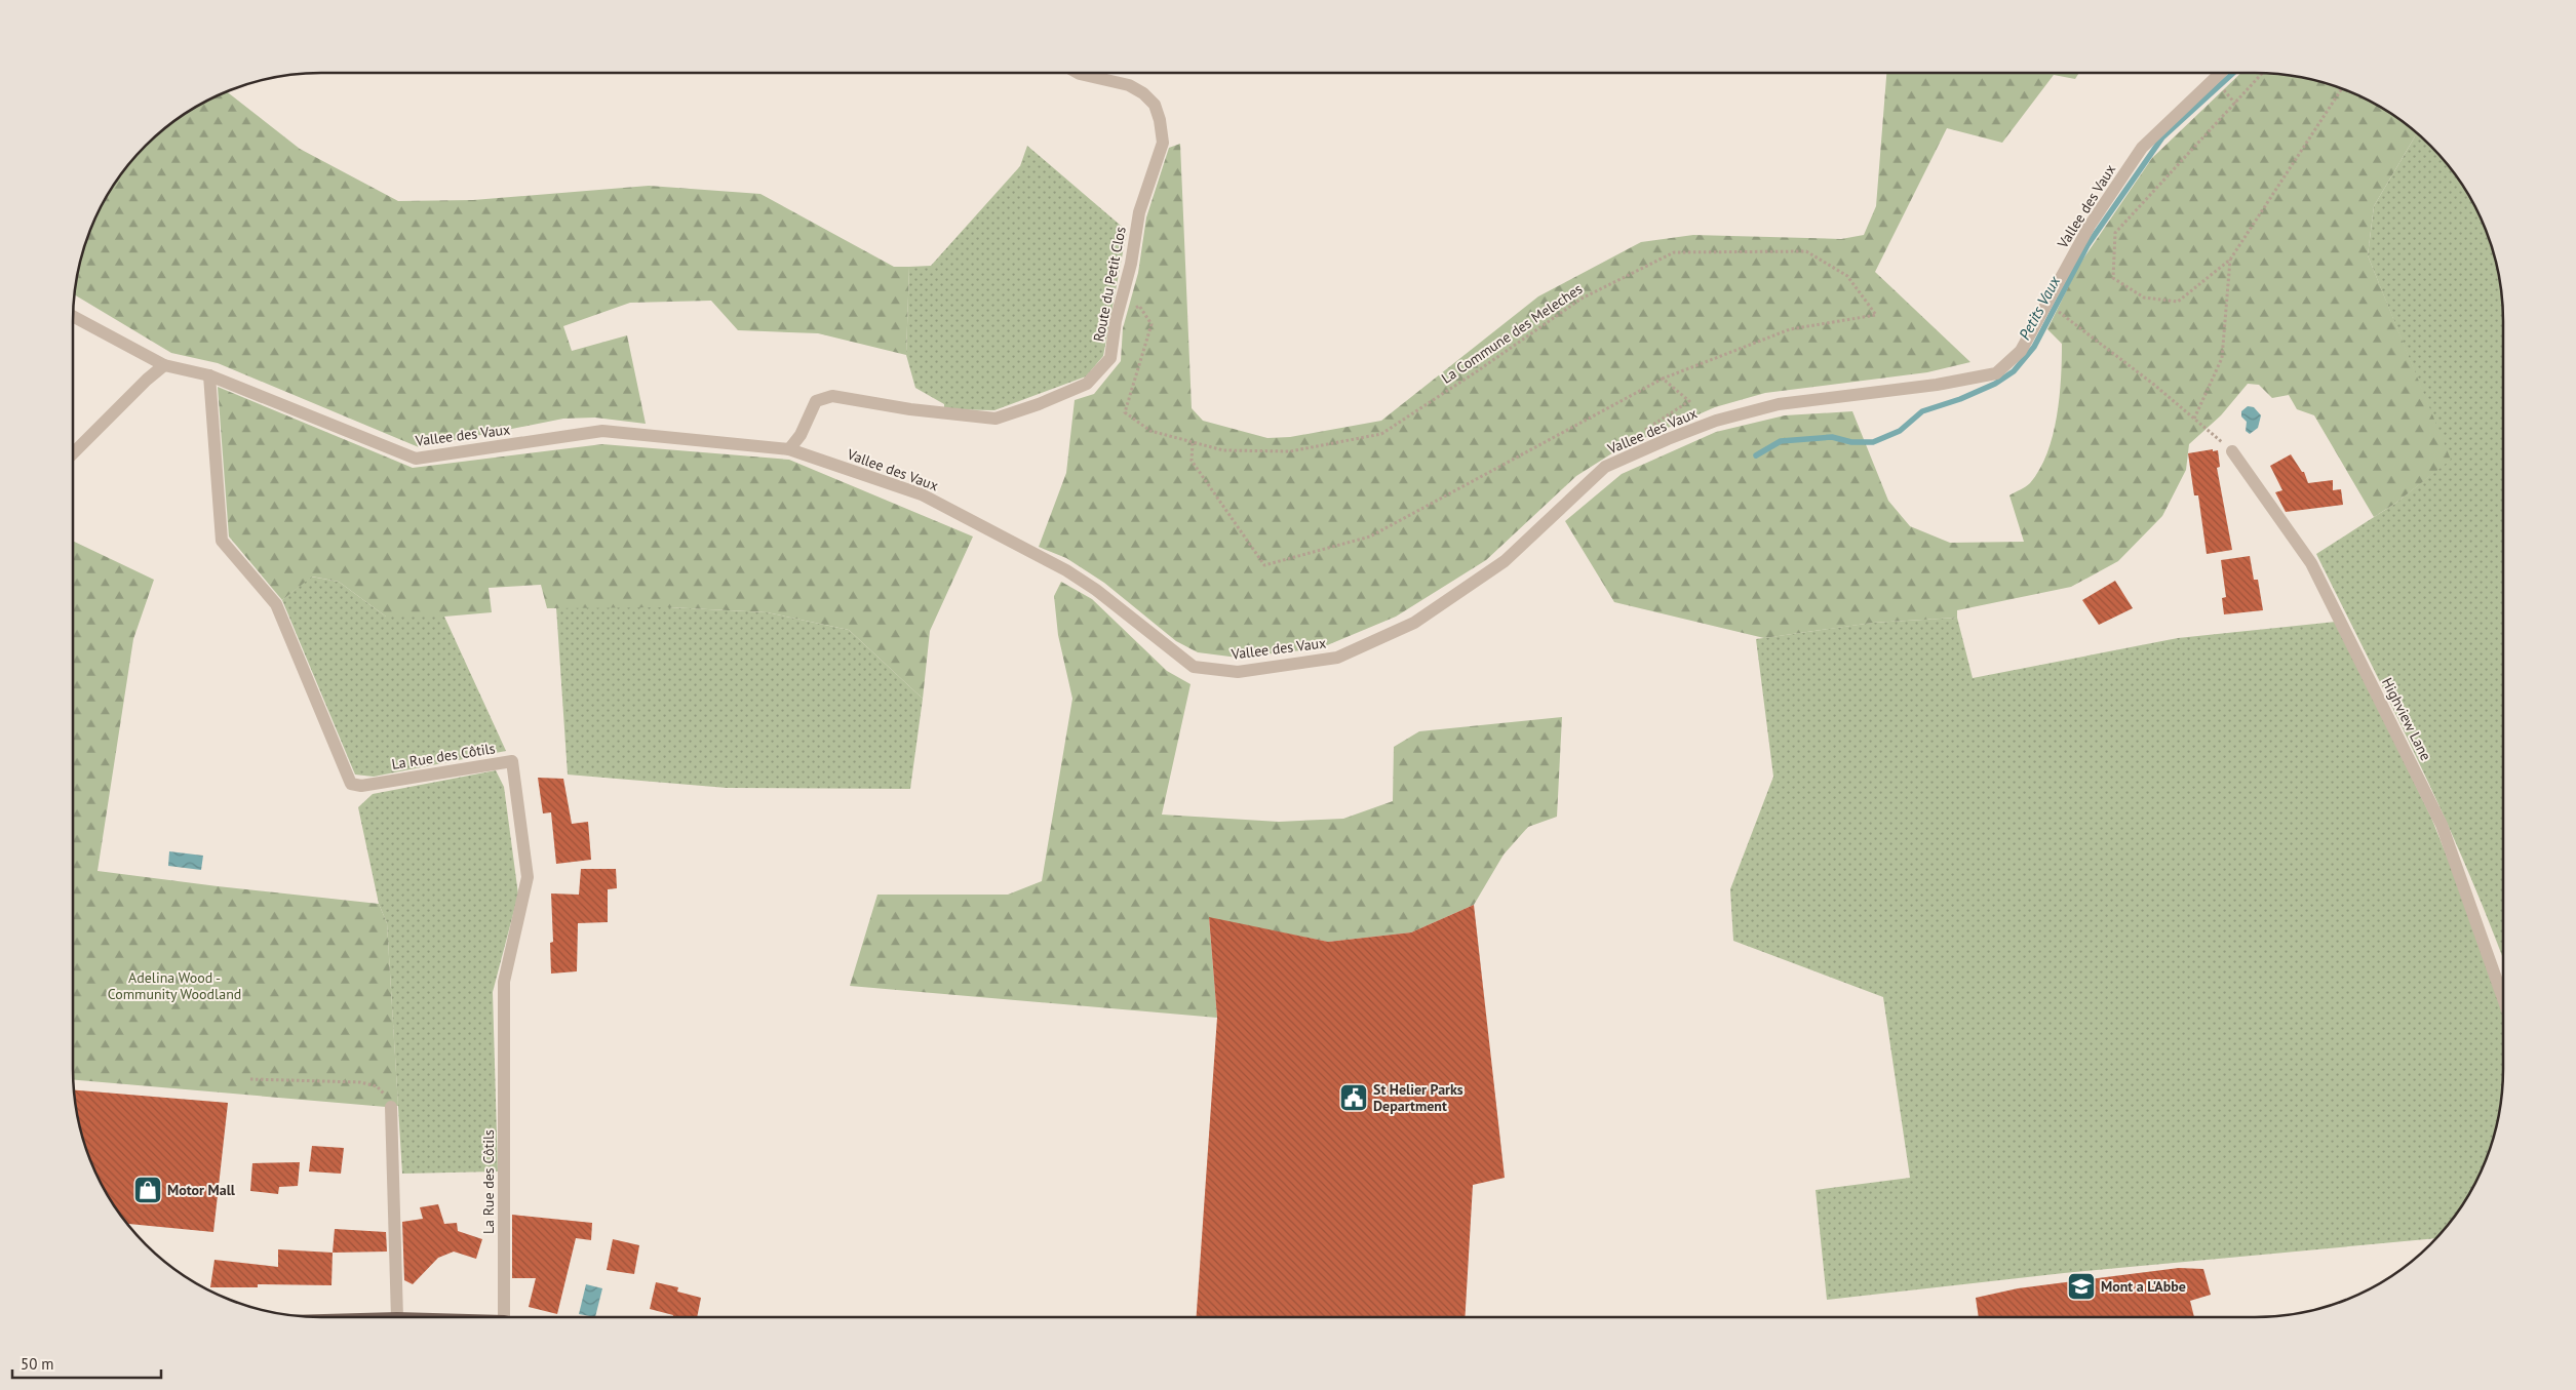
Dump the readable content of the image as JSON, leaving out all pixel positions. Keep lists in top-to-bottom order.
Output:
{
  "streets": {
    "street": [
      "Vallee des Vaux",
      "Route du Petit Clos",
      "Highview Lane",
      "La Rue des Côtils"
    ],
    "path": ["La Commune des Meleches"]
  },
  "crossings": [
    ["Vallee des Vaux", "Route du Petit Clos"],
    ["Vallee des Vaux", "La Rue des Côtils"],
    ["Route du Petit Clos", "La Commune des Meleches"]
  ],
  "water": ["Petits Vaux"],
  "parks": ["Adelina Wood - Community Woodland"],
  "places": {
    "public building": ["St Helier Parks Department"],
    "shop": ["Motor Mall"],
    "school or university": ["Mont a L'Abbe"]
  },
  "scale_bar": "50 m"
}
